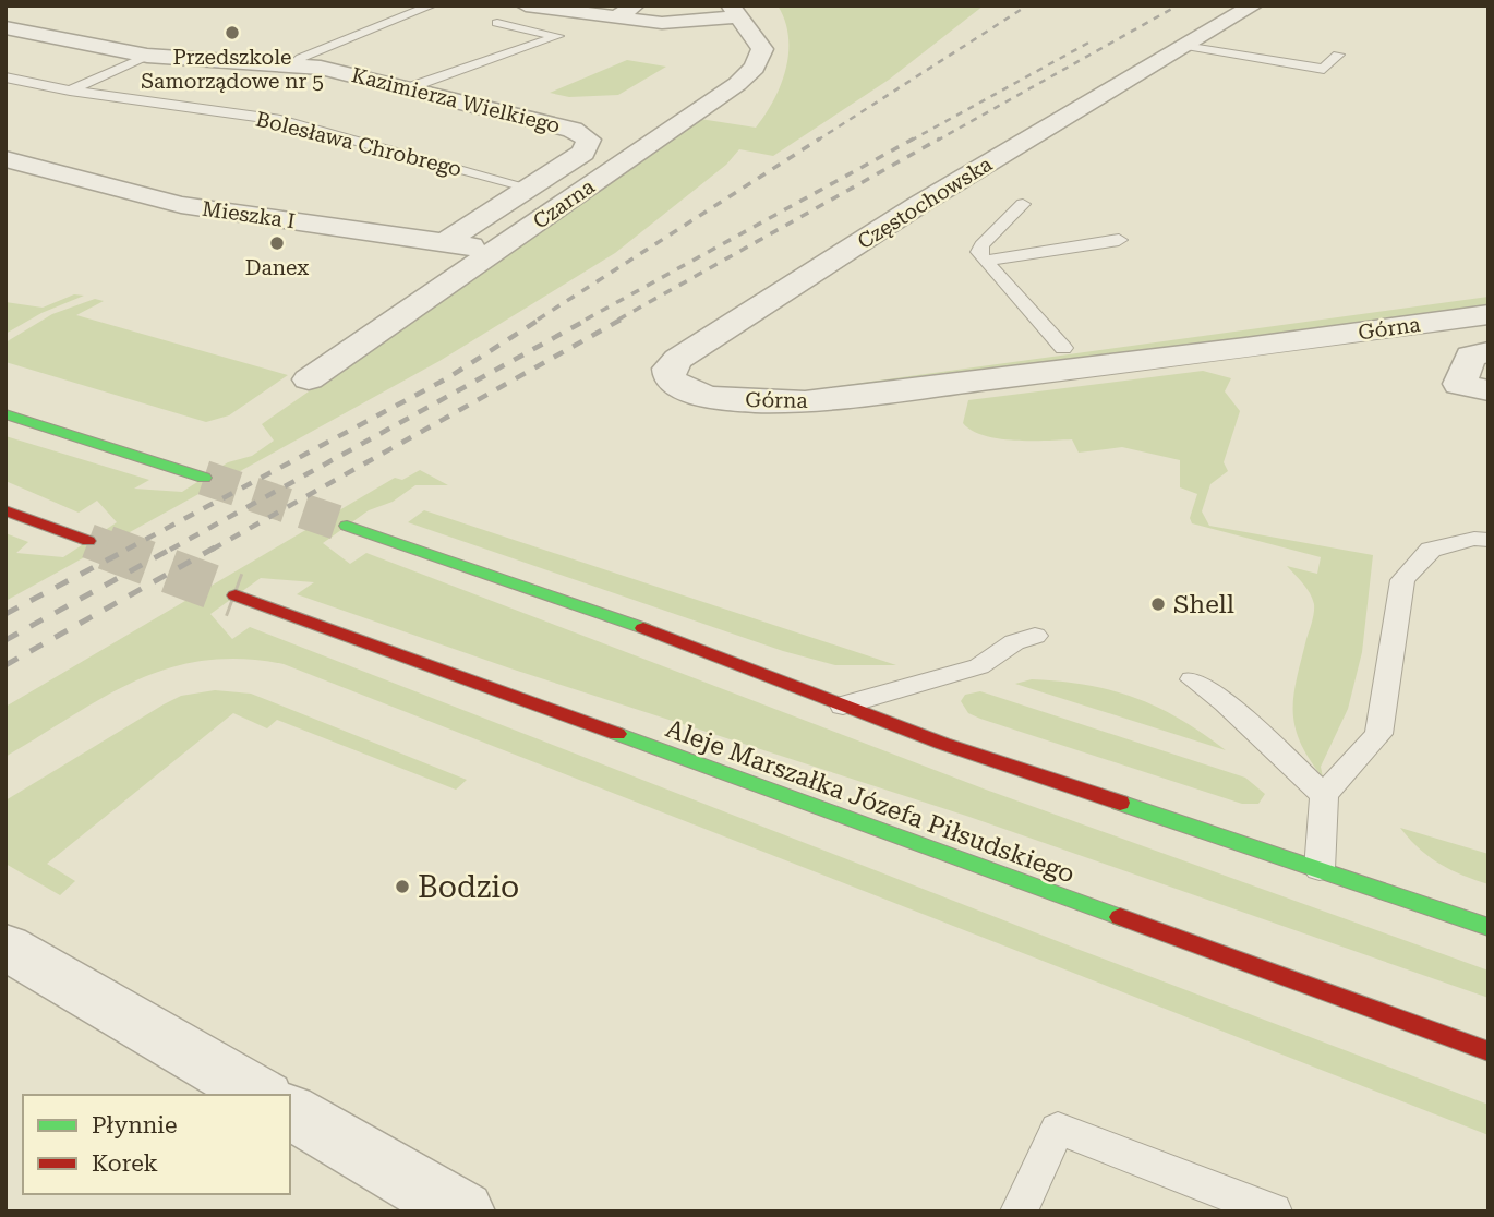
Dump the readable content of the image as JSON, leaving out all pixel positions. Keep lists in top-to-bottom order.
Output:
{
  "streets": {
    "main road": ["Aleje Marszałka Józefa Piłsudskiego"],
    "street": [
      "Kazimierza Wielkiego",
      "Częstochowska",
      "Czarna",
      "Mieszka I",
      "Górna"
    ],
    "lane": ["Bolesława Chrobrego"]
  },
  "crossings": [
    ["Kazimierza Wielkiego", "Bolesława Chrobrego"],
    ["Kazimierza Wielkiego", "Mieszka I"],
    ["Częstochowska", "Górna"],
    ["Czarna", "Mieszka I"]
  ],
  "places": [
    "Przedszkole Samorządowe nr 5",
    "Danex",
    "Shell",
    "Bodzio"
  ],
  "legend": ["Płynnie", "Korek"]
}
